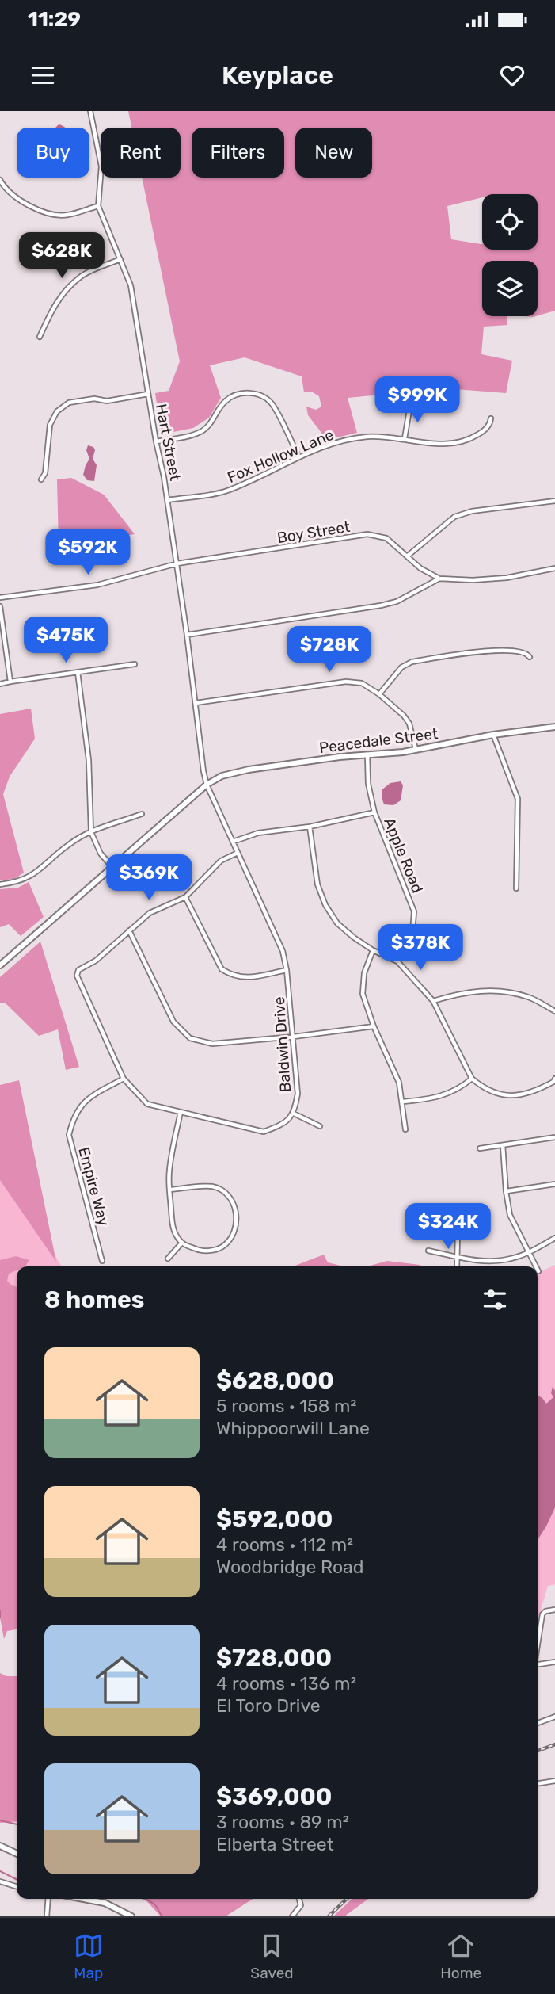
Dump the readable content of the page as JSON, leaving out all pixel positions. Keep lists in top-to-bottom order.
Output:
{
  "streets": {
    "main road": ["Peacedale Street"],
    "street": [
      "Hart Street",
      "Fox Hollow Lane",
      "Boy Street",
      "Apple Road",
      "Baldwin Drive",
      "Empire Way"
    ]
  },
  "crossings": [
    ["Hart Street", "Fox Hollow Lane"],
    ["Hart Street", "Boy Street"],
    ["Hart Street", "Peacedale Street"],
    ["Hart Street", "Baldwin Drive"],
    ["Peacedale Street", "Apple Road"],
    ["Peacedale Street", "Baldwin Drive"],
    ["Baldwin Drive", "Empire Way"]
  ],
  "page": {
    "status": "11:29",
    "header": "Keyplace",
    "chip": [
      "Buy",
      "Rent",
      "Filters",
      "New"
    ],
    "price": [
      "$628K",
      "$999K",
      "$592K",
      "$475K",
      "$728K",
      "$369K",
      "$378K",
      "$324K"
    ],
    "heading": "8 homes",
    "list": [
      {
        "name": "$628,000",
        "note": "5 rooms · 158 m² · Whippoorwill Lane"
      },
      {
        "name": "$592,000",
        "note": "4 rooms · 112 m² · Woodbridge Road"
      },
      {
        "name": "$728,000",
        "note": "4 rooms · 136 m² · El Toro Drive"
      },
      {
        "name": "$369,000",
        "note": "3 rooms · 89 m² · Elberta Street"
      }
    ],
    "tabs": ["Map", "Saved", "Home"]
  }
}
